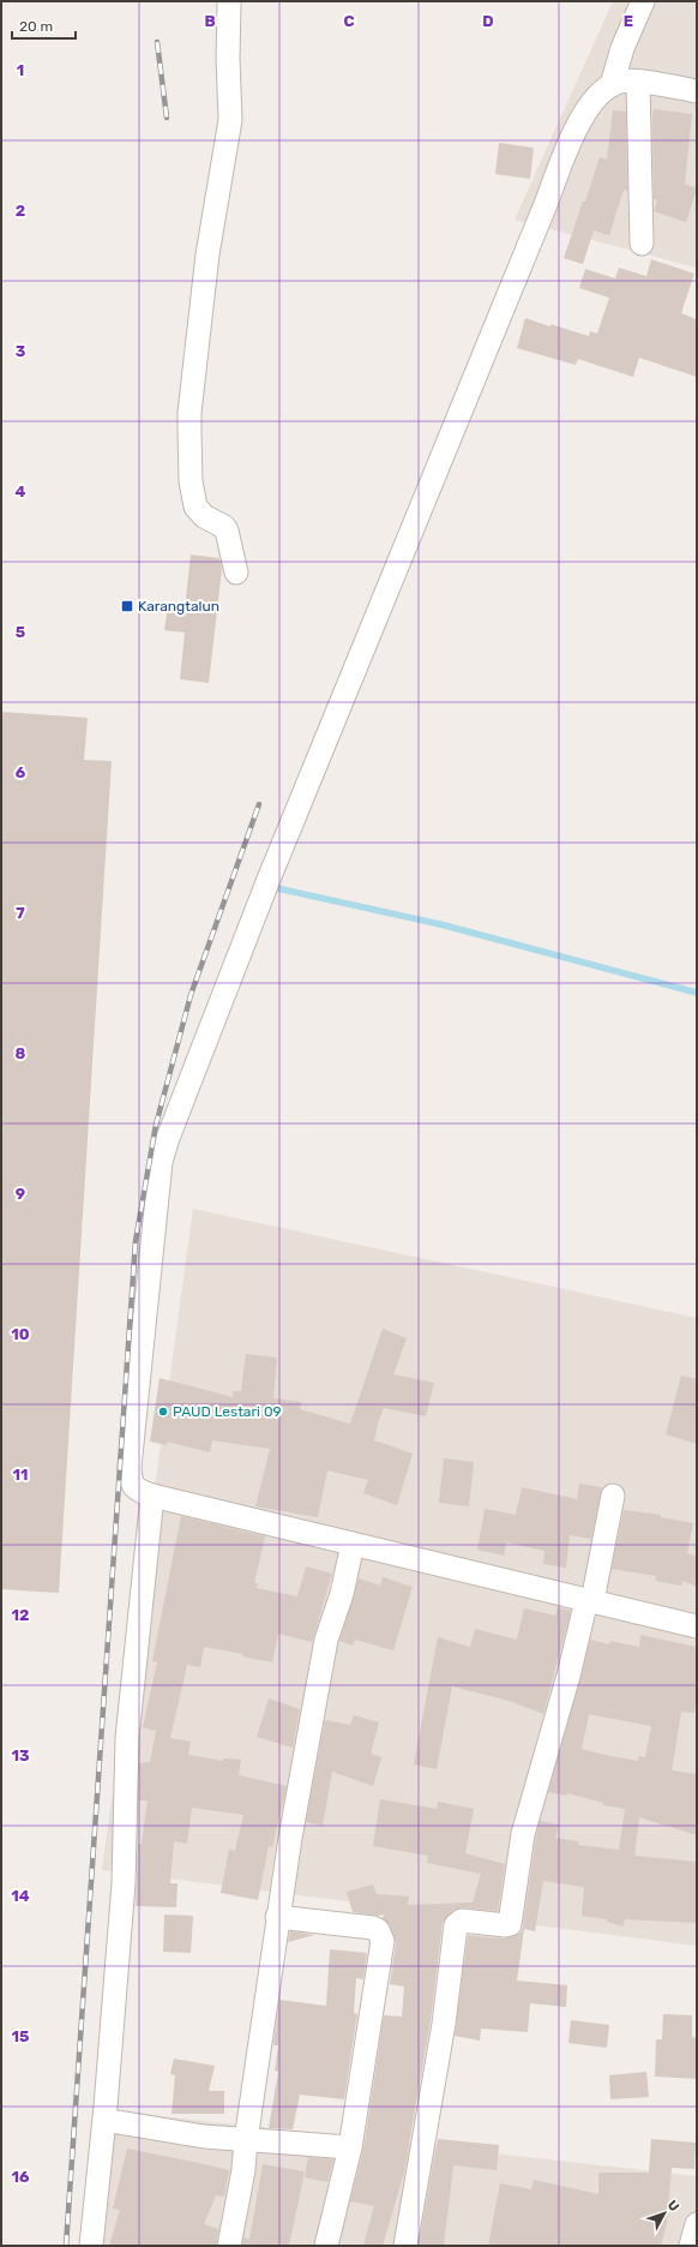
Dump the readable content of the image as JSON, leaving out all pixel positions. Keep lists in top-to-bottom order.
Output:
{
  "places": {
    "transit": ["Karangtalun"],
    "other": ["PAUD Lestari 09"]
  },
  "scale_bar": "20 m",
  "north": "top right",
  "grid": {
    "columns": [
      "B",
      "C",
      "D",
      "E"
    ],
    "rows": [
      "1",
      "2",
      "3",
      "4",
      "5",
      "6",
      "7",
      "8",
      "9",
      "10",
      "11",
      "12",
      "13",
      "14",
      "15",
      "16"
    ]
  }
}
